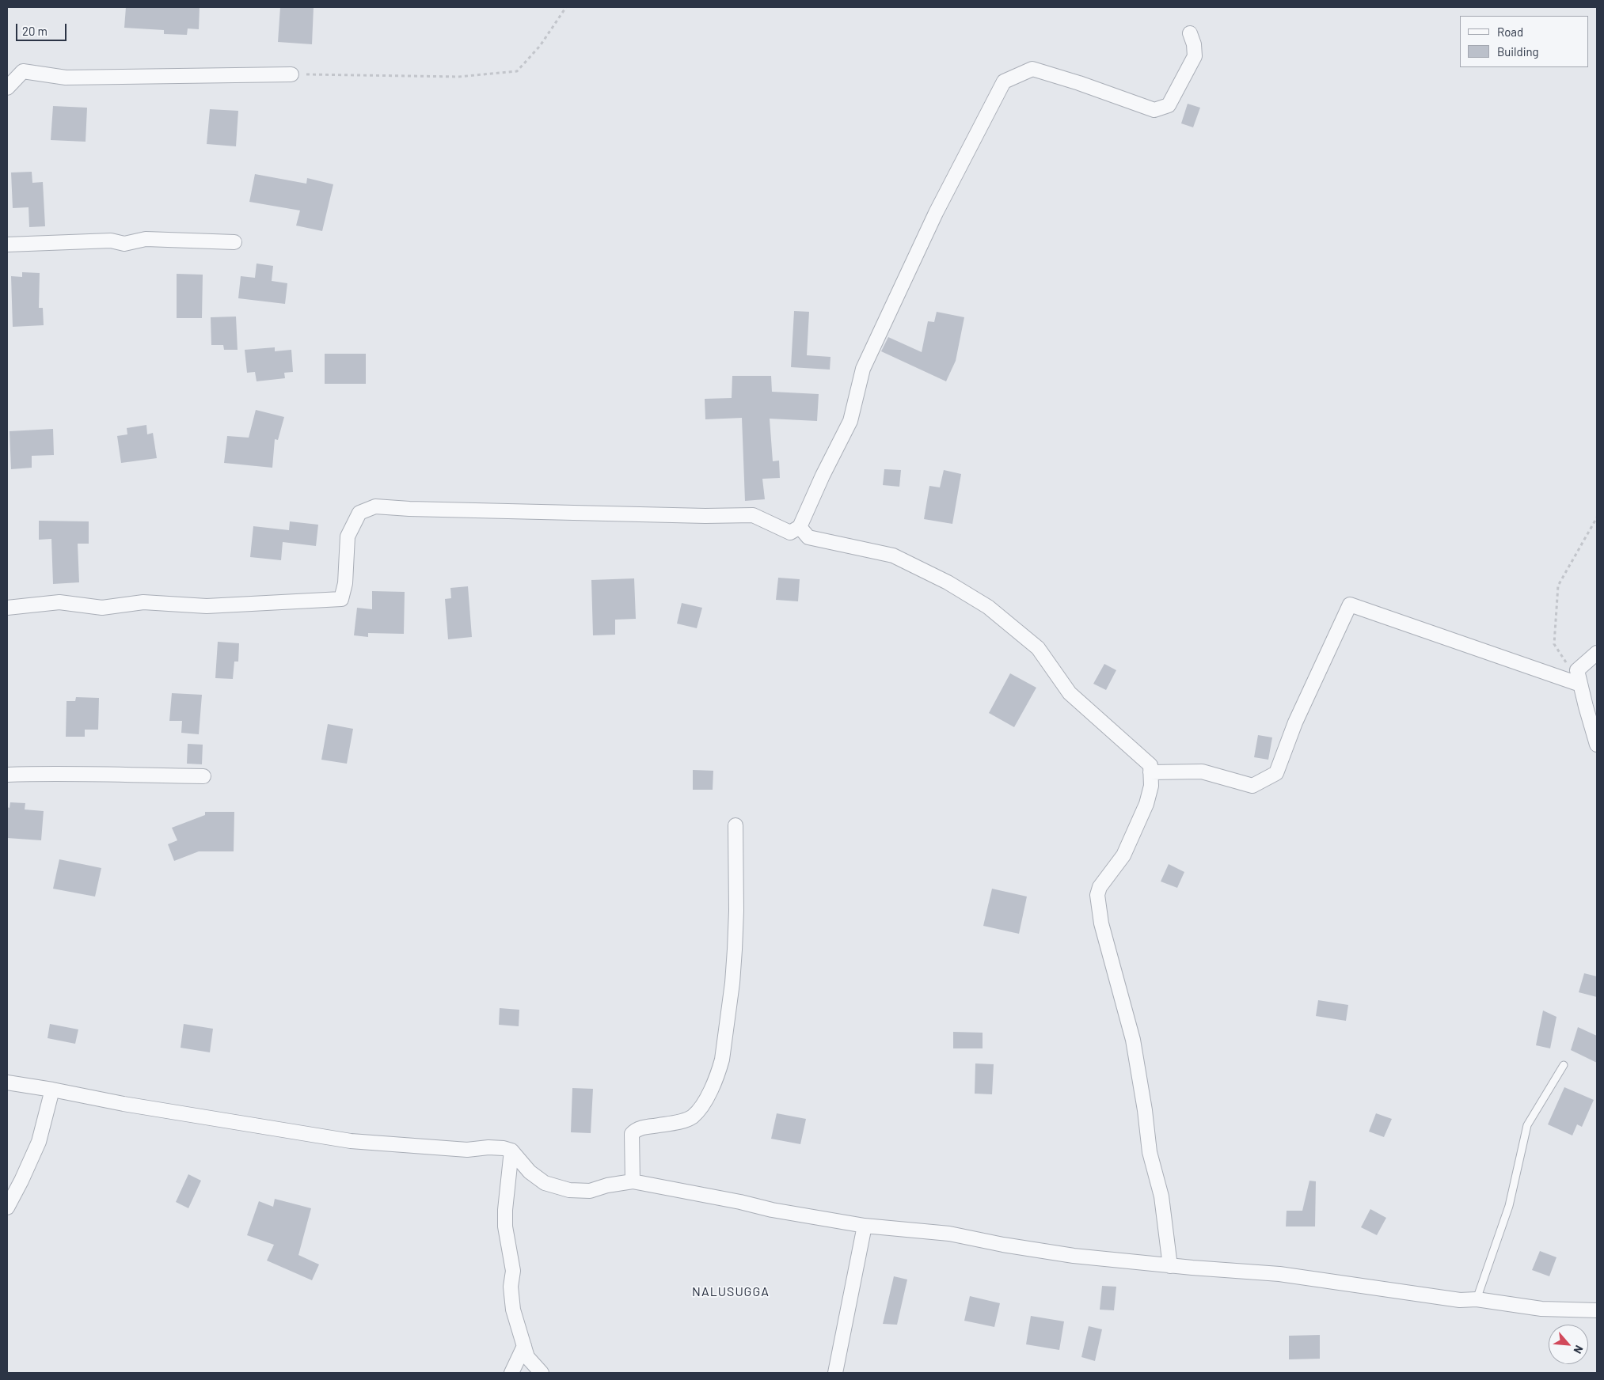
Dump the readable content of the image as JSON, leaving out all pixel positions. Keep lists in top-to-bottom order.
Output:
{
  "districts": ["NALUSUGGA"],
  "legend": ["Road", "Building"],
  "scale_bar": "20 m",
  "north": "bottom right"
}
